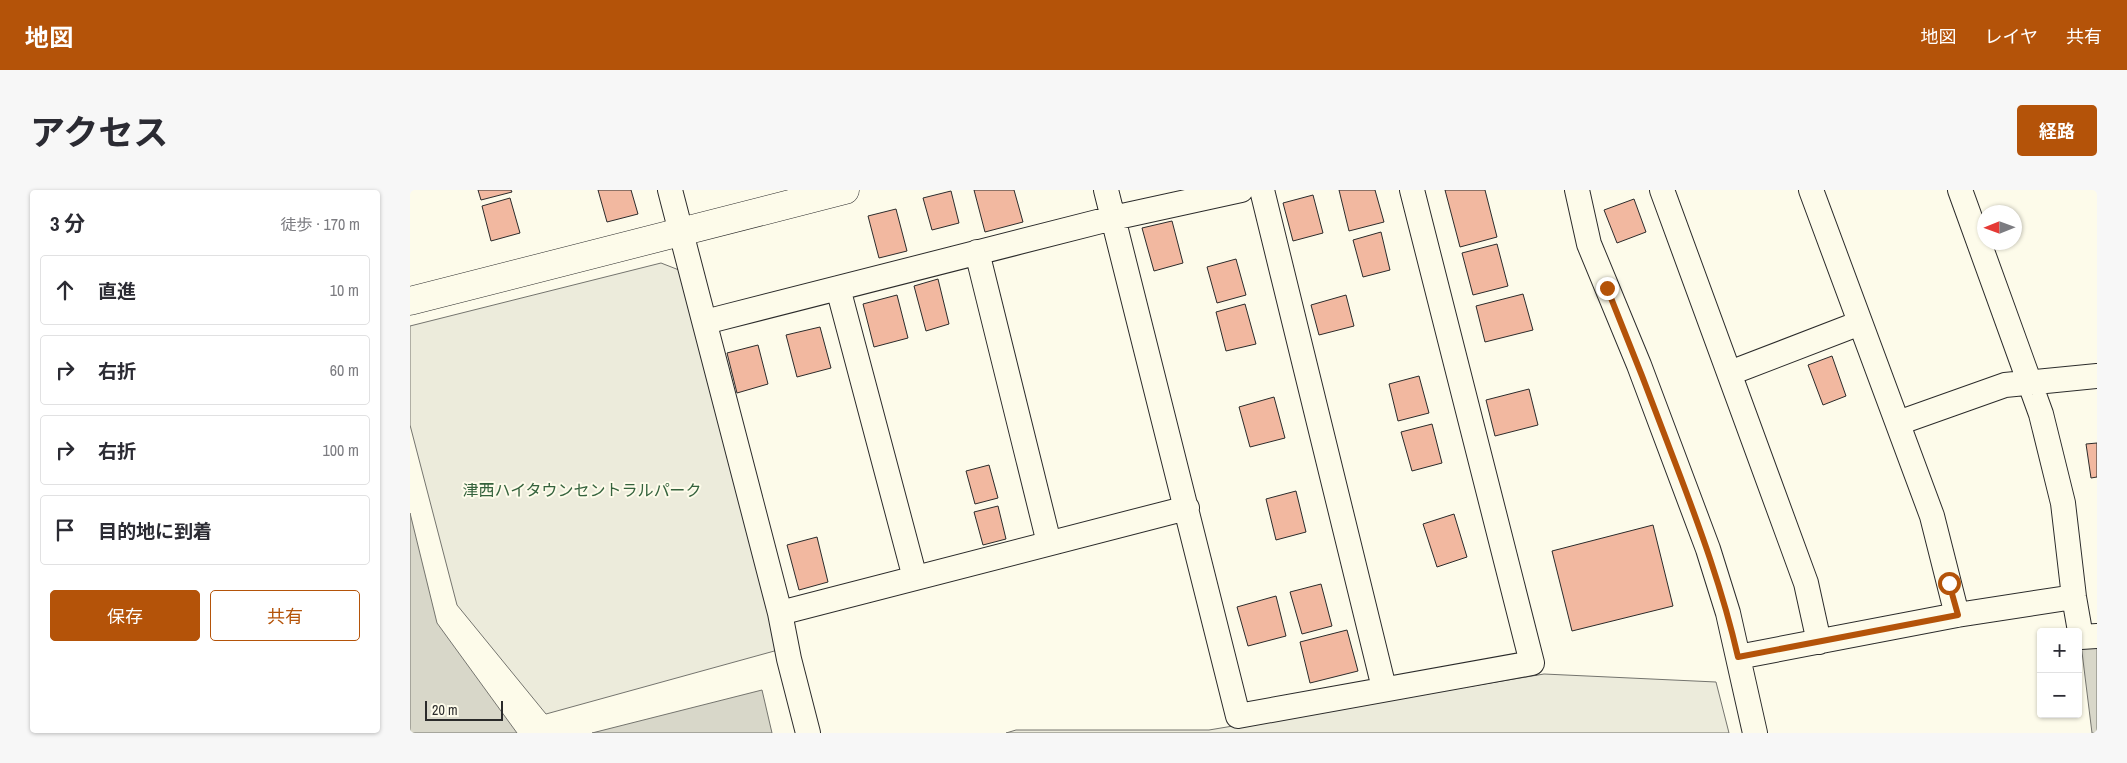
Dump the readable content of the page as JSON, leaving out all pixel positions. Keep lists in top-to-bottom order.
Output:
{
  "parks": ["津西ハイタウンセントラルパーク"],
  "scale_bar": "20 m",
  "north": "left",
  "page": {
    "header": "地図",
    "nav": ["地図", "レイヤ", "共有"],
    "title": "アクセス",
    "buttons": [
      "経路",
      ["保存", "共有"]
    ],
    "heading": ["3 分", "徒歩 · 170 m"],
    "list": [
      ["直進", "10 m"],
      ["右折", "60 m"],
      ["右折", "100 m"],
      "目的地に到着"
    ],
    "map_buttons": ["+", "−"],
    "scale": "20 m"
  }
}
